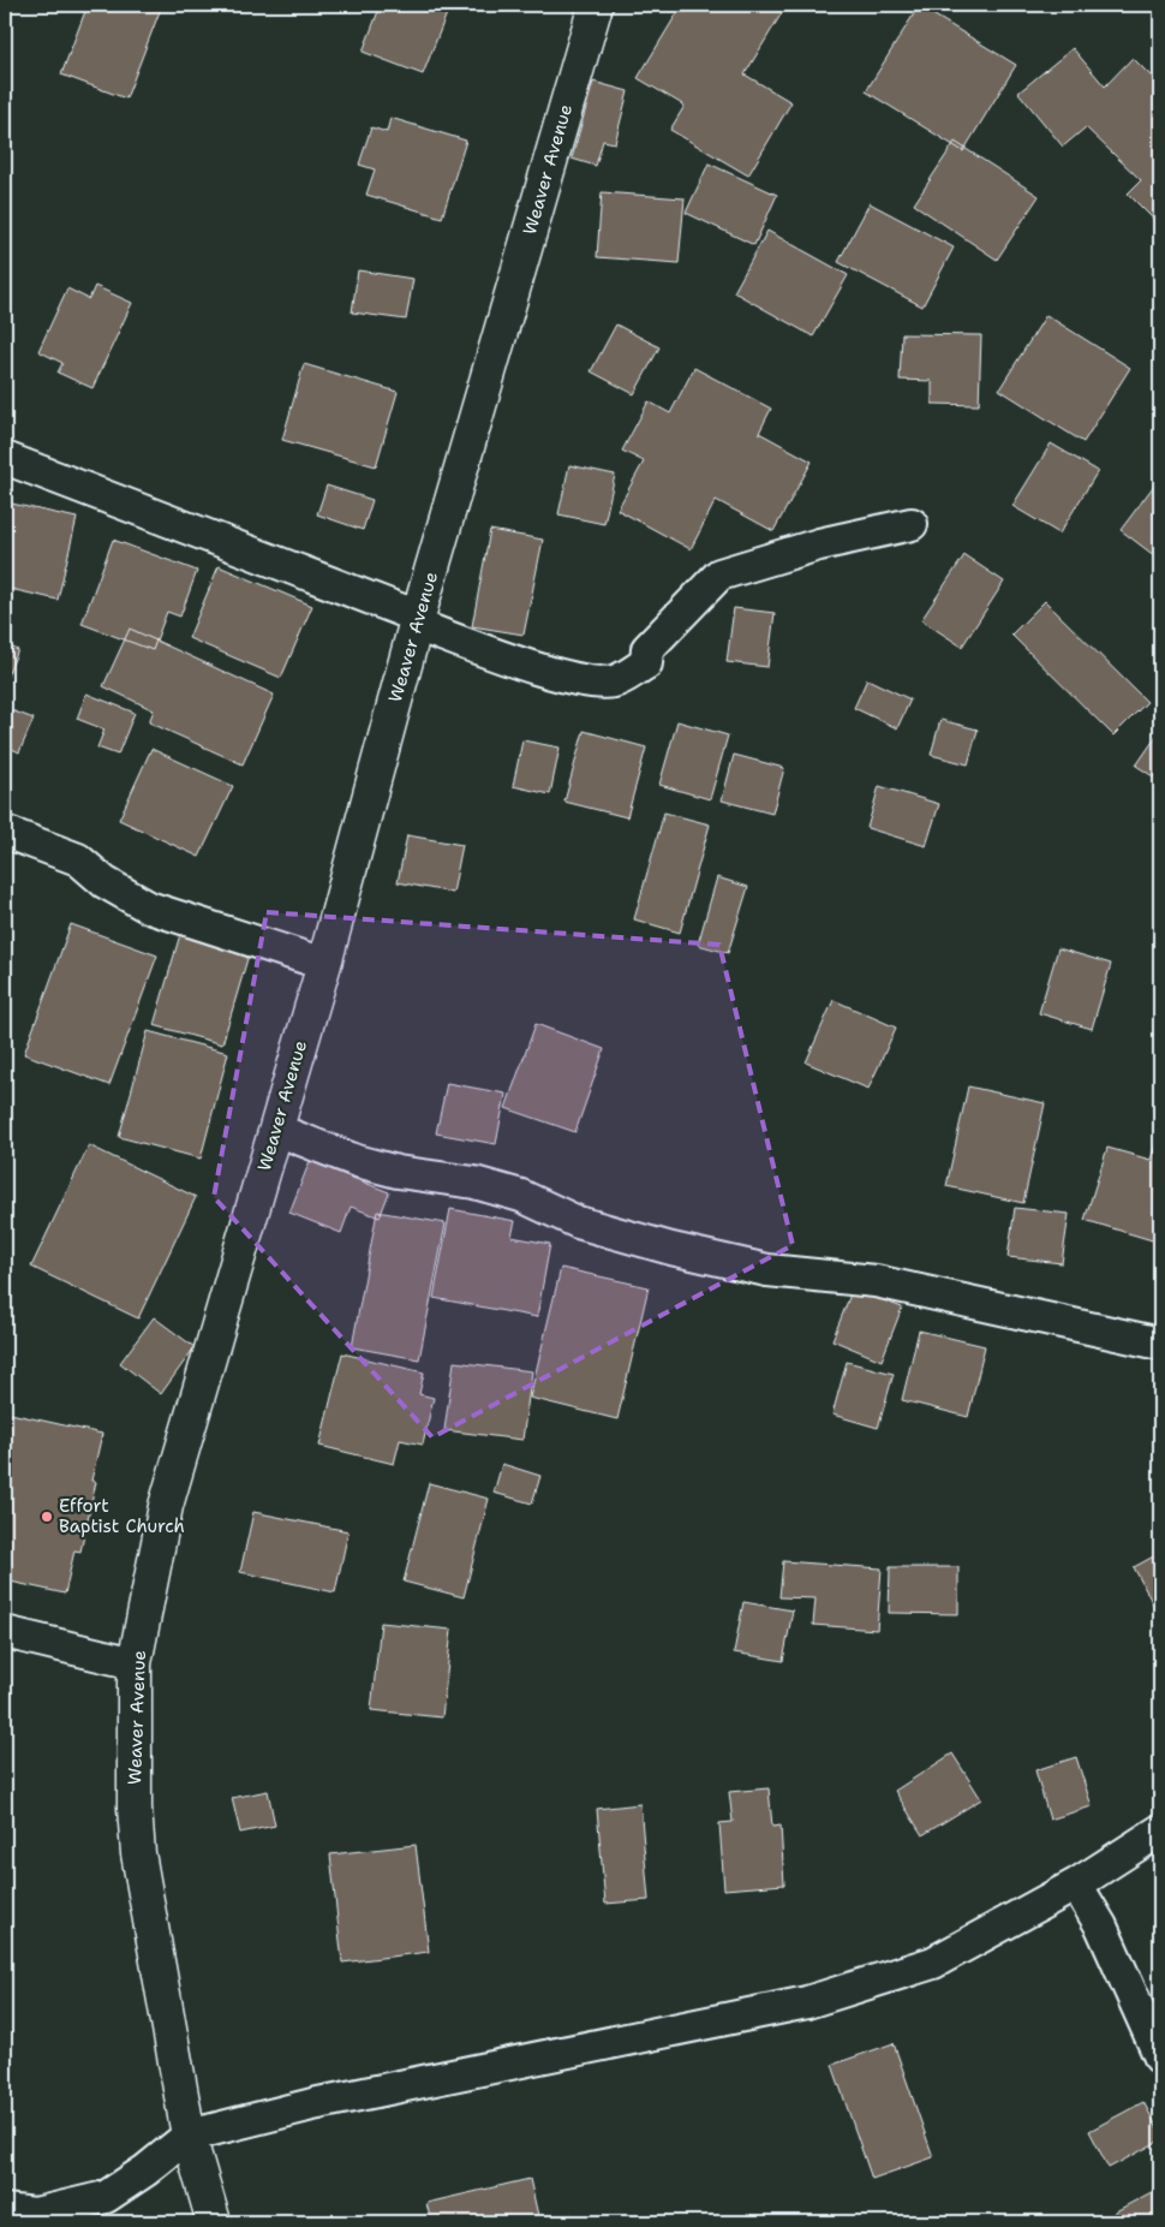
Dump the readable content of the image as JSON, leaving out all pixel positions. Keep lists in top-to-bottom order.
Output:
{
  "streets": {
    "street": ["Weaver Avenue"]
  },
  "places": ["Effort Baptist Church"]
}
